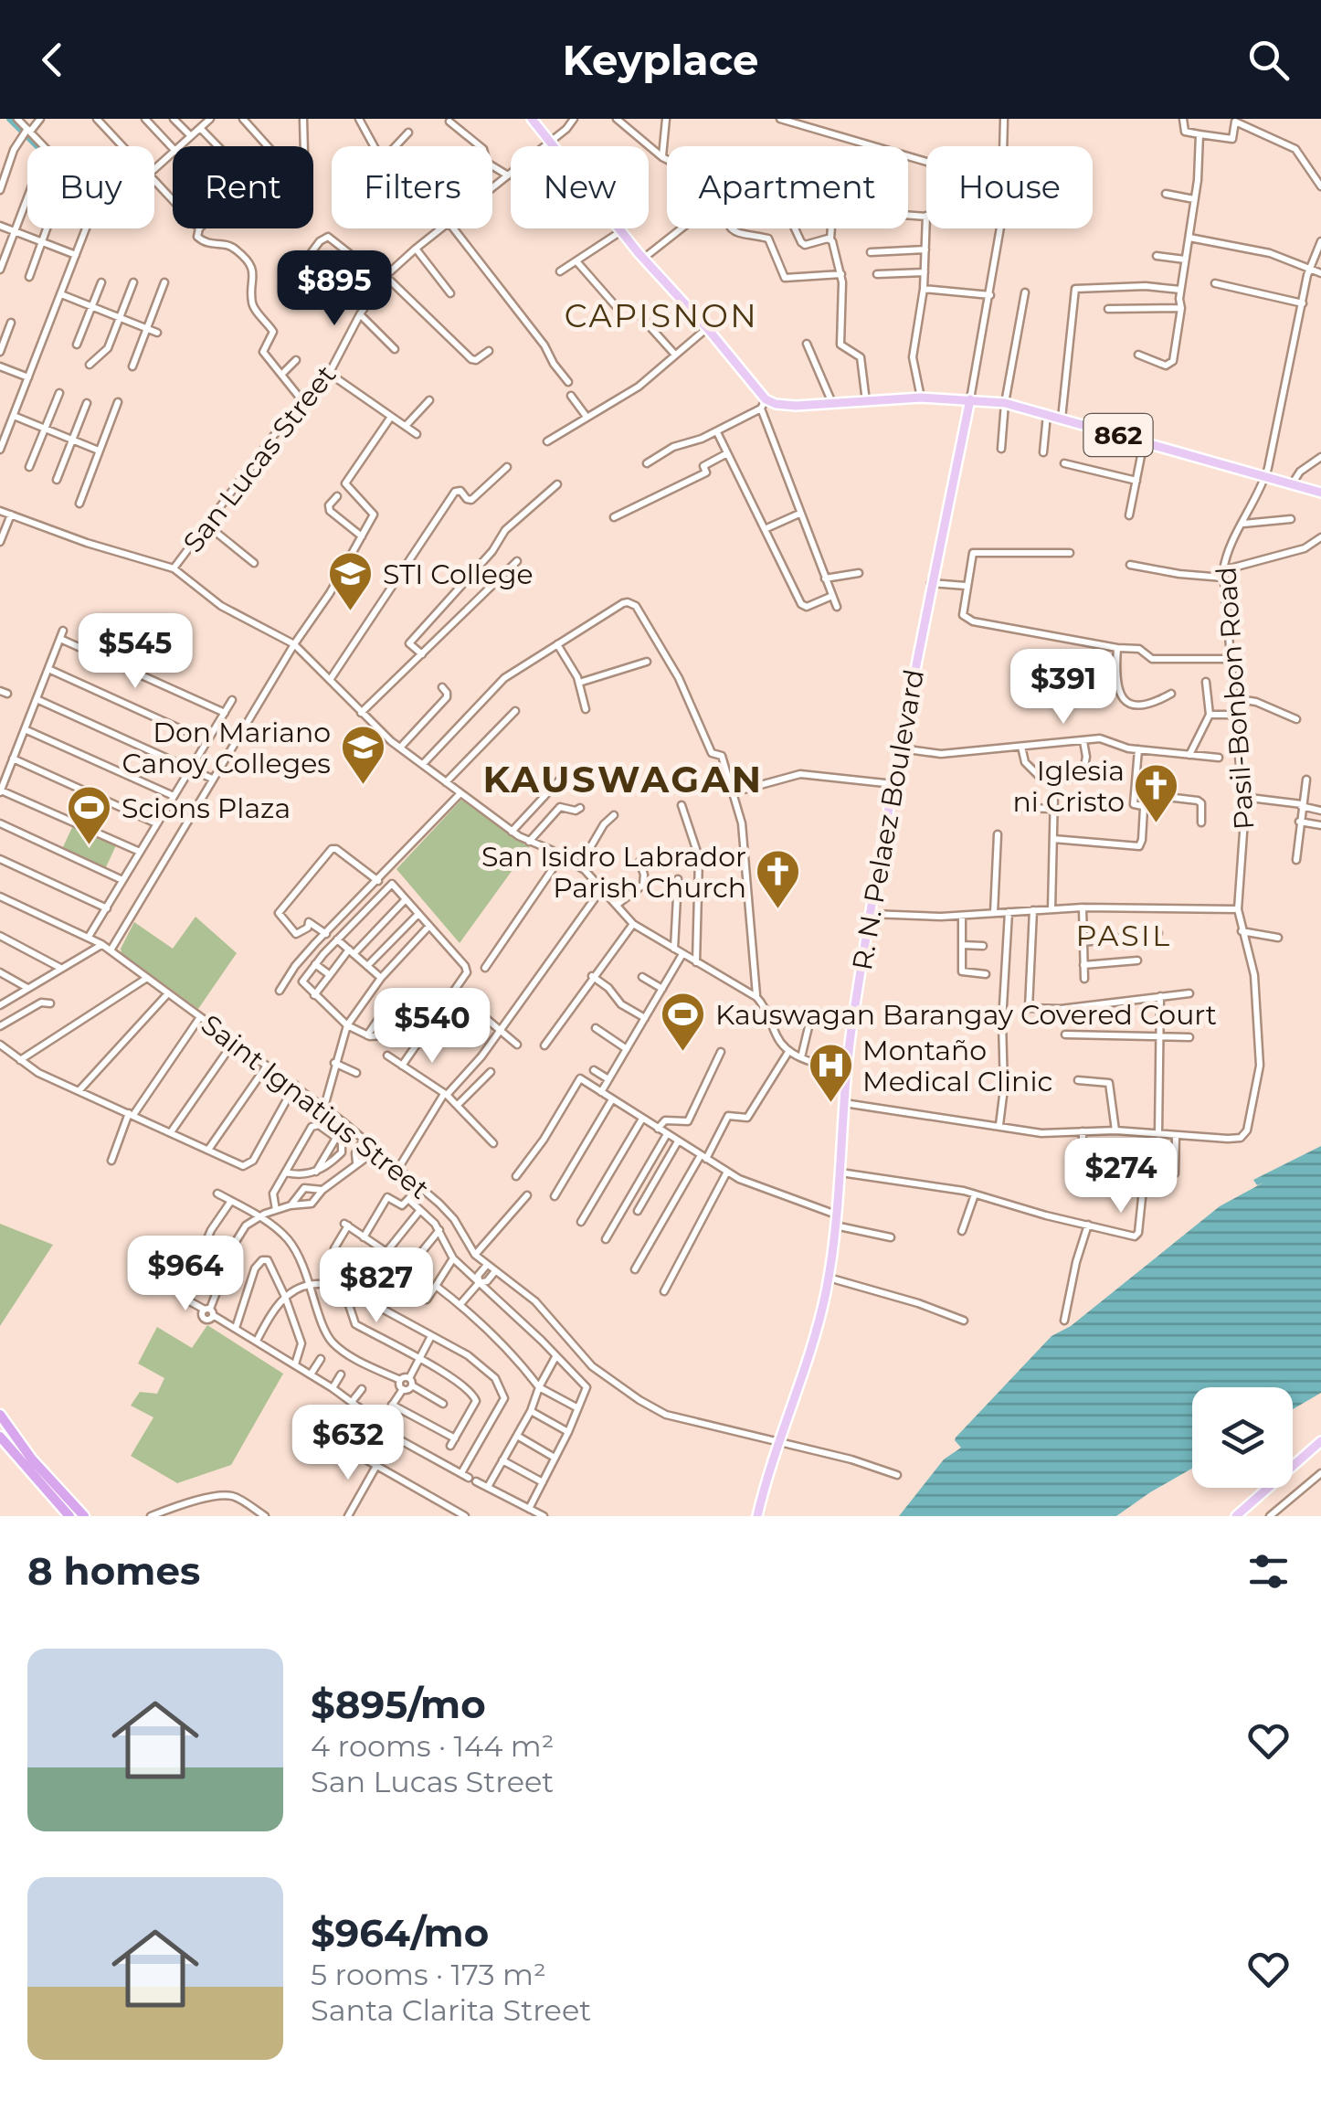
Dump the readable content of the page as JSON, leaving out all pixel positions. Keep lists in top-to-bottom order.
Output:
{
  "streets": {
    "main road": ["862", "R. N. Pelaez Boulevard"],
    "street": ["San Lucas Street", "Pasil-Bonbon Road", "Saint Ignatius Street"]
  },
  "crossings": [
    ["862", "Pasil-Bonbon Road"],
    ["862", "R. N. Pelaez Boulevard"],
    ["Pasil-Bonbon Road", "R. N. Pelaez Boulevard"],
    ["R. N. Pelaez Boulevard", "Saint Ignatius Street"]
  ],
  "districts": ["CAPISNON", "KAUSWAGAN", "PASIL"],
  "places": {
    "school or university": ["STI College", "Don Mariano Canoy Colleges"],
    "church": ["Iglesia ni Cristo", "San Isidro Labrador Parish Church"],
    "sports": ["Scions Plaza", "Kauswagan Barangay Covered Court"],
    "hospital": ["Montaño Medical Clinic"]
  },
  "page": {
    "header": "Keyplace",
    "chip": [
      "Buy",
      "Rent",
      "Filters",
      "New",
      "Apartment",
      "House"
    ],
    "price": [
      "$895",
      "$545",
      "$391",
      "$540",
      "$274",
      "$964",
      "$827",
      "$632"
    ],
    "heading": "8 homes",
    "list": [
      {
        "name": "$895/mo",
        "note": "4 rooms · 144 m² · San Lucas Street"
      },
      {
        "name": "$964/mo",
        "note": "5 rooms · 173 m² · Santa Clarita Street"
      }
    ]
  }
}
